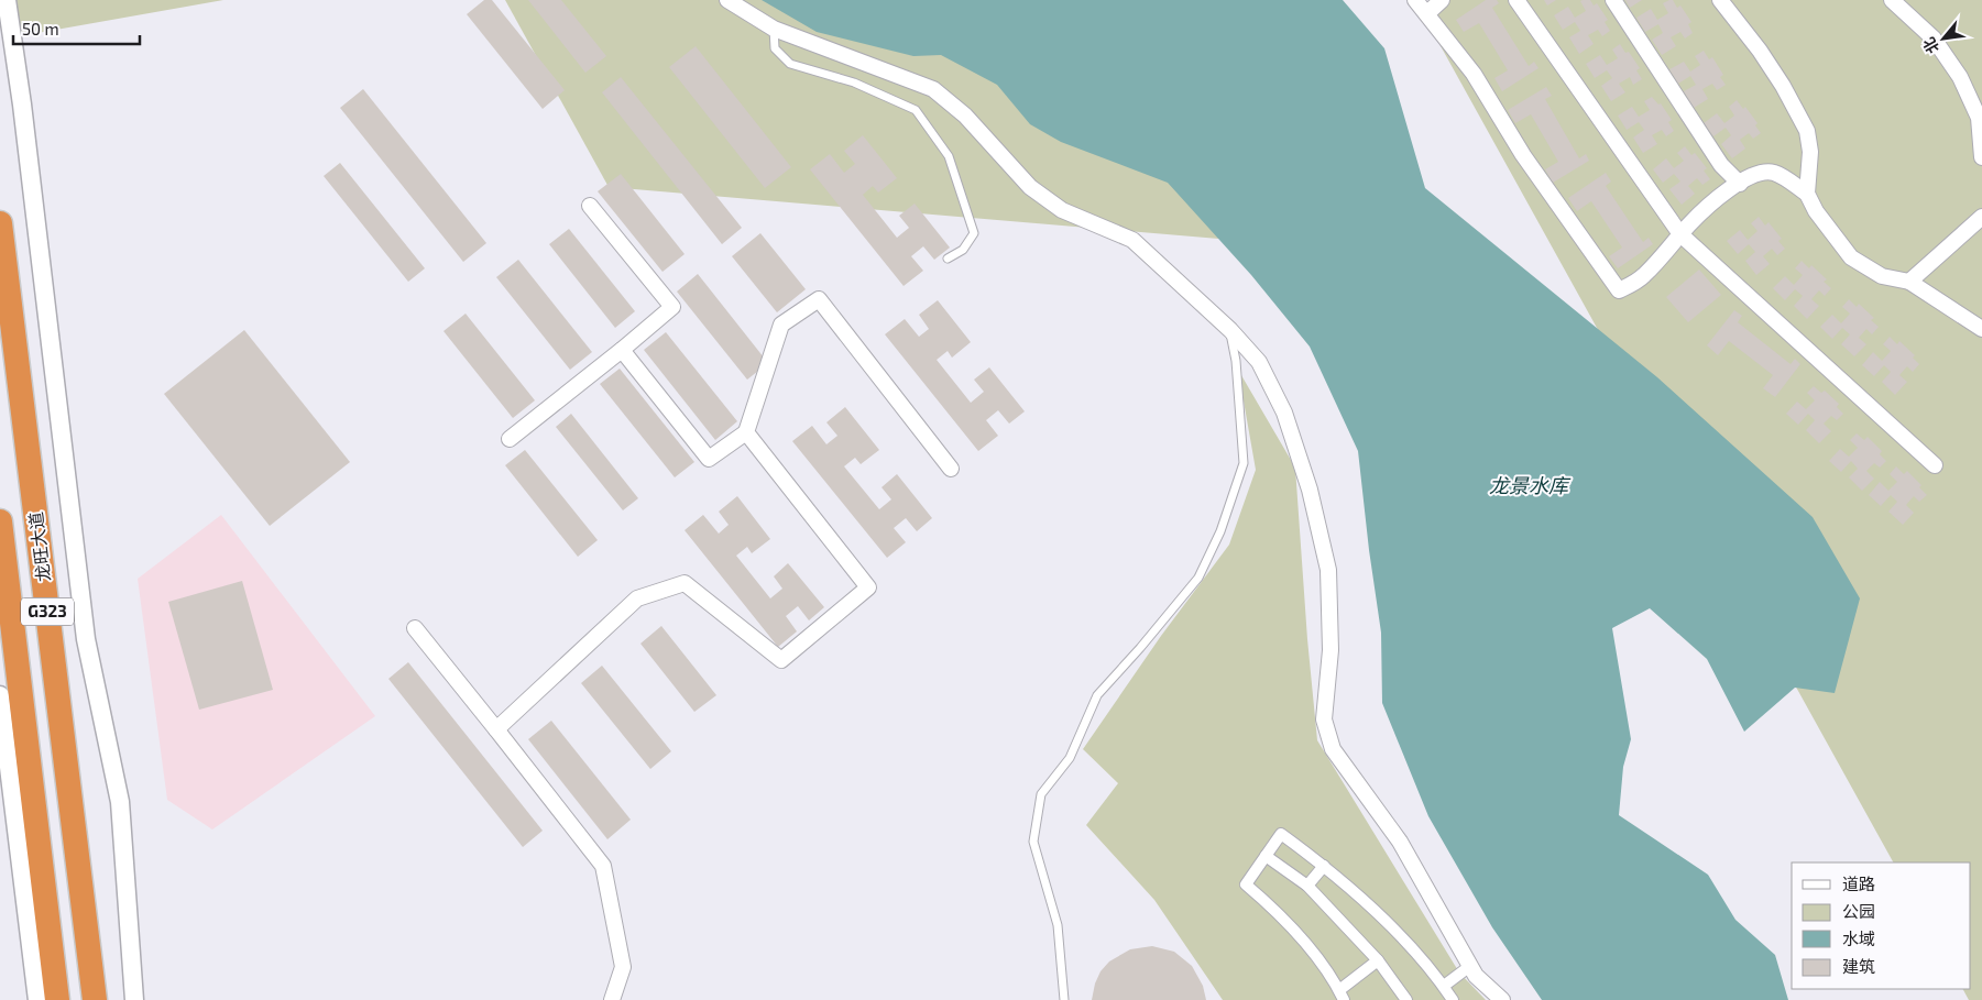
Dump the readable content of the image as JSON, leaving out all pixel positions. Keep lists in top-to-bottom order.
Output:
{
  "streets": {
    "highway": ["龙旺大道", "G323"]
  },
  "water": ["龙景水库"],
  "legend": [
    "道路",
    "公园",
    "水域",
    "建筑"
  ],
  "scale_bar": "50 m",
  "north": "bottom left"
}
